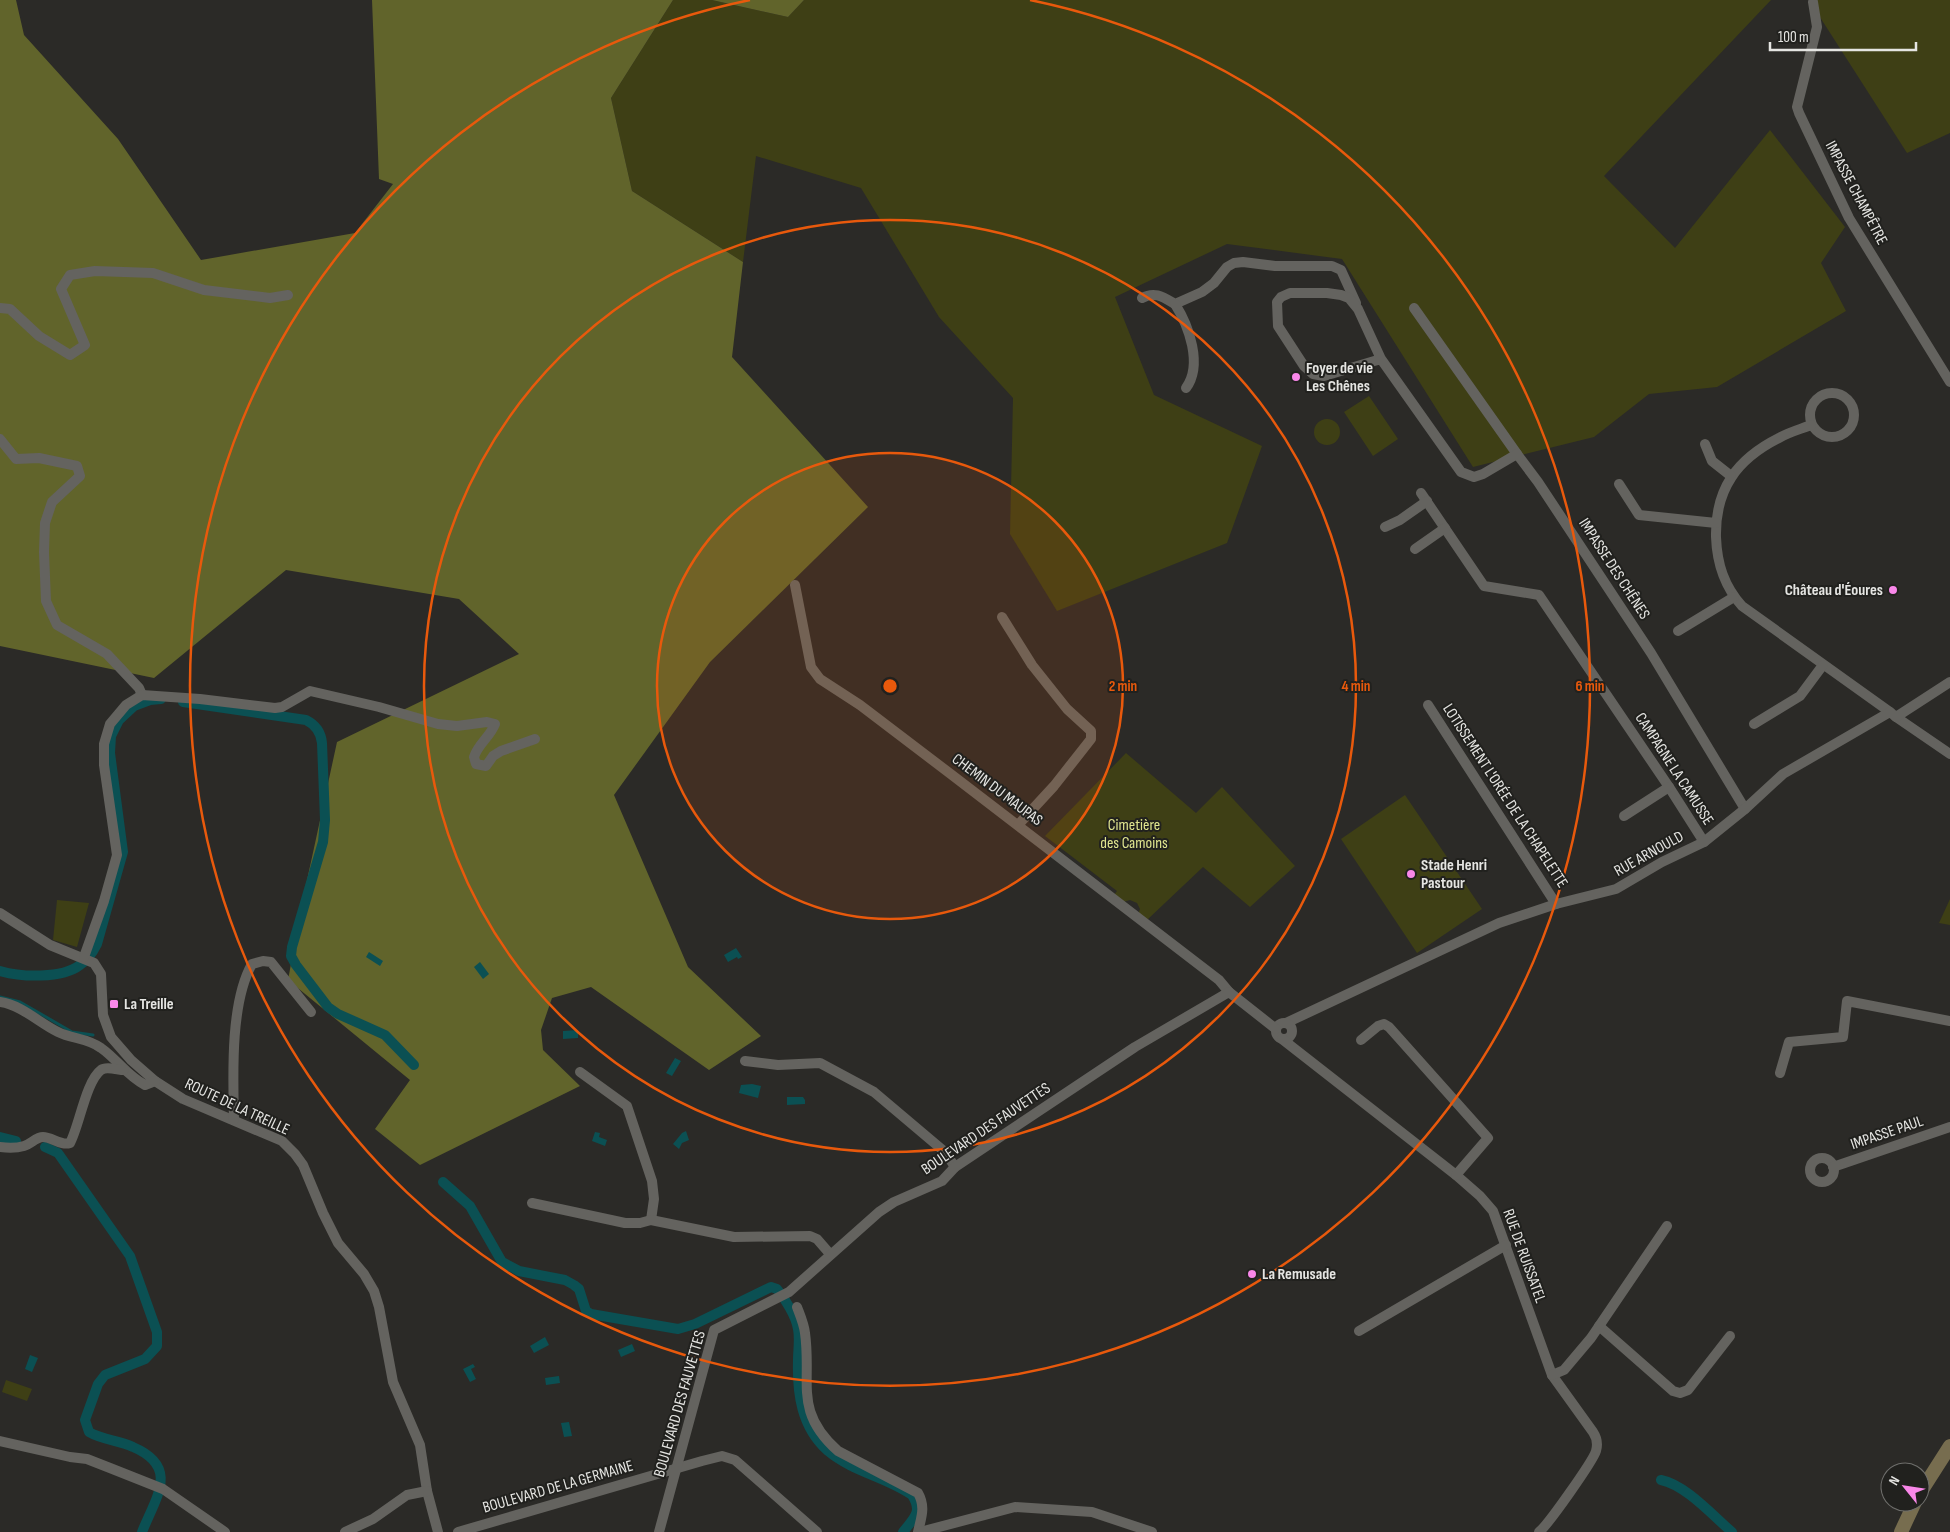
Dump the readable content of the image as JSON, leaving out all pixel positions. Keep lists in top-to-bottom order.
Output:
{
  "streets": {
    "street": [
      "IMPASSE CHAMPÊTRE",
      "IMPASSE DES CHÊNES",
      "CAMPAGNE LA CAMUSSE",
      "CHEMIN DU MAUPAS",
      "LOTISSEMENT L'ORÉE DE LA CHAPELETTE",
      "RUE ARNOULD",
      "ROUTE DE LA TREILLE",
      "BOULEVARD DES FAUVETTES",
      "IMPASSE PAUL",
      "RUE DE RUISSATEL",
      "BOULEVARD DE LA GERMAINE"
    ]
  },
  "crossings": [
    ["IMPASSE DES CHÊNES", "RUE ARNOULD"],
    ["CAMPAGNE LA CAMUSSE", "RUE ARNOULD"],
    ["CHEMIN DU MAUPAS", "BOULEVARD DES FAUVETTES"],
    ["LOTISSEMENT L'ORÉE DE LA CHAPELETTE", "RUE ARNOULD"],
    ["RUE ARNOULD", "RUE DE RUISSATEL"],
    ["BOULEVARD DES FAUVETTES", "BOULEVARD DE LA GERMAINE"]
  ],
  "parks": ["Cimetière des Camoins"],
  "places": {
    "other": [
      "Foyer de vie Les Chênes",
      "Château d'Éoures",
      "Stade Henri Pastour",
      "La Remusade"
    ],
    "transit": ["La Treille"]
  },
  "scale_bar": "100 m",
  "north": "top left",
  "rings": ["2 min", "4 min", "6 min"]
}
